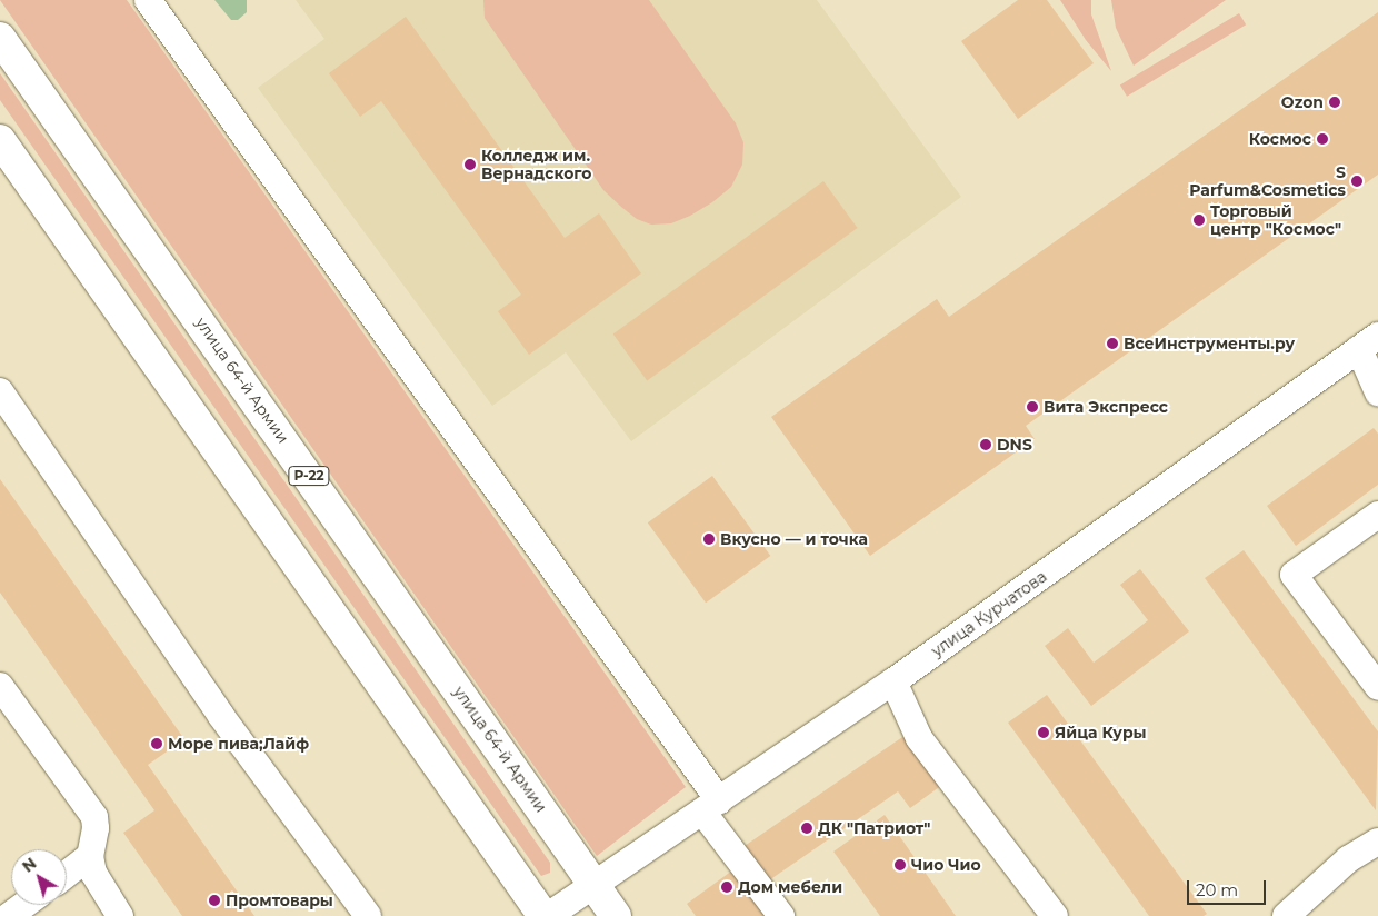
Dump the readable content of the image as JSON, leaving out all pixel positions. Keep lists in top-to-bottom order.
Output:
{
  "streets": {
    "highway": ["улица 64-й Армии", "Р-22"],
    "street": ["улица Курчатова"]
  },
  "crossings": [
    ["улица 64-й Армии", "улица Курчатова"]
  ],
  "places": [
    "Ozon",
    "Космос",
    "Колледж им. Вернадского",
    "S Parfum&Cosmetics",
    "Торговый центр \"Космос\"",
    "ВсеИнструменты.ру",
    "Вита Экспресс",
    "DNS",
    "Вкусно — и точка",
    "Яйца Куры",
    "Море пива;Лайф",
    "ДК \"Патриот\"",
    "Чио Чио",
    "Дом мебели",
    "Промтовары"
  ],
  "scale_bar": "20 m",
  "north": "top left"
}
